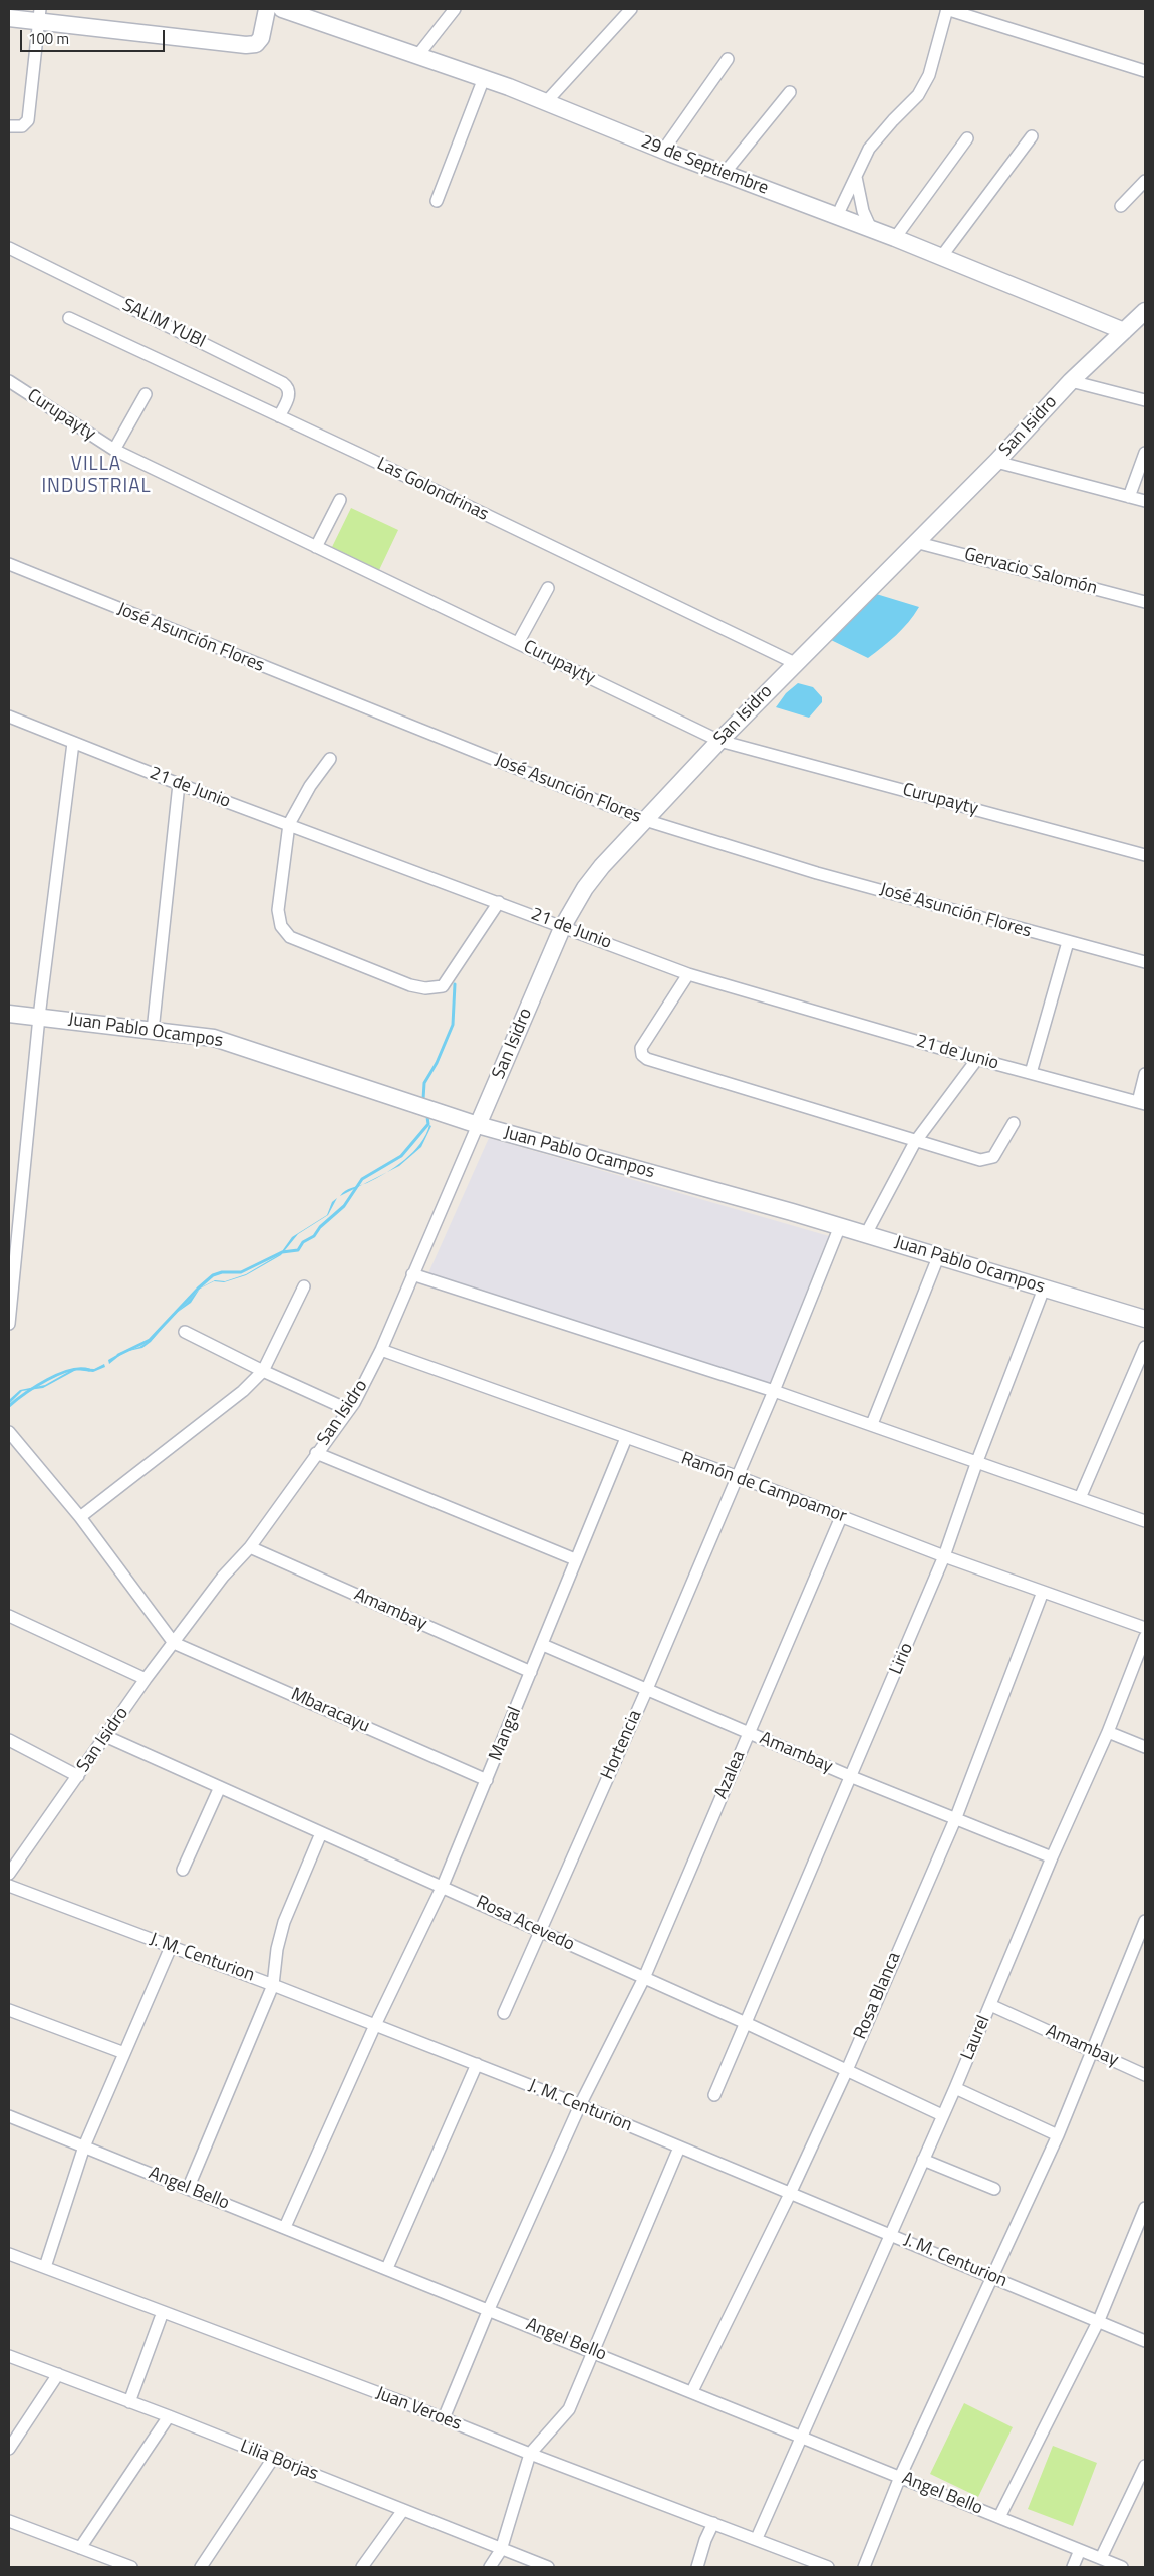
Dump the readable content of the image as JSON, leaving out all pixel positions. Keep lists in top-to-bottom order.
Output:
{
  "streets": {
    "street": [
      "29 de Septiembre",
      "SALIM YUBI",
      "Curupayty",
      "San Isidro",
      "Las Golondrinas",
      "Gervacio Salomón",
      "José Asunción Flores",
      "21 de Junio",
      "Juan Pablo Ocampos",
      "Ramón de Campoamor",
      "Amambay",
      "Lirio",
      "Mbaracayu",
      "Mangal",
      "Hortencia",
      "Azalea",
      "Rosa Acevedo",
      "J. M. Centurion",
      "Rosa Blanca",
      "Laurel",
      "Angel Bello",
      "Juan Veroes",
      "Lilia Borjas"
    ]
  },
  "crossings": [
    ["29 de Septiembre", "San Isidro"],
    ["SALIM YUBI", "Las Golondrinas"],
    ["Curupayty", "San Isidro"],
    ["San Isidro", "Las Golondrinas"],
    ["San Isidro", "Gervacio Salomón"],
    ["San Isidro", "José Asunción Flores"],
    ["San Isidro", "21 de Junio"],
    ["San Isidro", "Juan Pablo Ocampos"],
    ["San Isidro", "Ramón de Campoamor"],
    ["San Isidro", "Amambay"],
    ["San Isidro", "Mbaracayu"],
    ["San Isidro", "Rosa Acevedo"],
    ["Juan Pablo Ocampos", "Lirio"],
    ["Juan Pablo Ocampos", "Hortencia"],
    ["Ramón de Campoamor", "Lirio"],
    ["Ramón de Campoamor", "Mangal"],
    ["Ramón de Campoamor", "Hortencia"],
    ["Ramón de Campoamor", "Azalea"],
    ["Ramón de Campoamor", "Rosa Blanca"],
    ["Amambay", "Lirio"],
    ["Amambay", "Mangal"],
    ["Amambay", "Hortencia"],
    ["Amambay", "Azalea"],
    ["Amambay", "Rosa Blanca"],
    ["Amambay", "Laurel"],
    ["Lirio", "Rosa Acevedo"],
    ["Mbaracayu", "Mangal"],
    ["Mangal", "Rosa Acevedo"],
    ["Mangal", "J. M. Centurion"],
    ["Mangal", "Angel Bello"],
    ["Hortencia", "Rosa Acevedo"],
    ["Azalea", "Rosa Acevedo"],
    ["Azalea", "J. M. Centurion"],
    ["Azalea", "Angel Bello"],
    ["Azalea", "Juan Veroes"],
    ["Rosa Acevedo", "Rosa Blanca"],
    ["Rosa Acevedo", "Laurel"],
    ["J. M. Centurion", "Rosa Blanca"],
    ["J. M. Centurion", "Laurel"],
    ["Rosa Blanca", "Angel Bello"],
    ["Laurel", "Angel Bello"],
    ["Laurel", "Juan Veroes"]
  ],
  "districts": ["VILLA INDUSTRIAL"],
  "scale_bar": "100 m"
}
